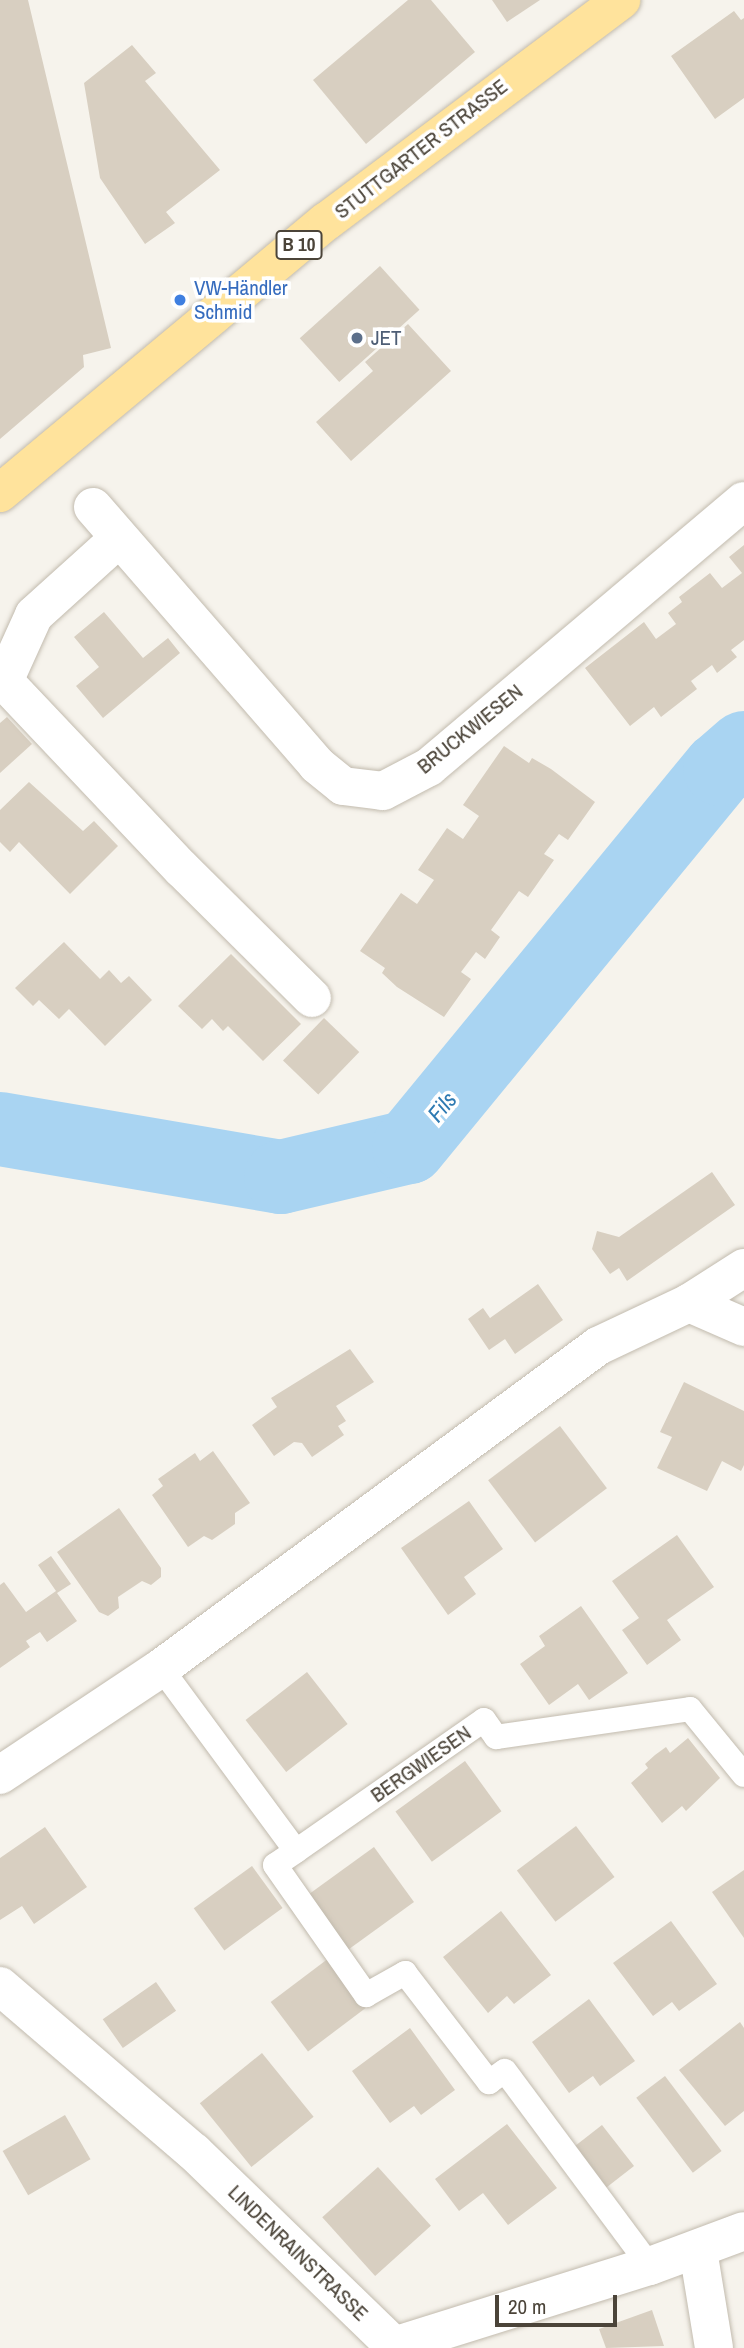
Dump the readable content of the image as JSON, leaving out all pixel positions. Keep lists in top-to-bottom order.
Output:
{
  "streets": {
    "main road": ["STUTTGARTER STRASSE", "B 10"],
    "street": ["BRUCKWIESEN", "LINDENRAINSTRASSE"],
    "lane": ["BERGWIESEN"]
  },
  "water": ["Fils"],
  "places": ["VW-Händler Schmid", "JET"],
  "scale_bar": "20 m"
}
